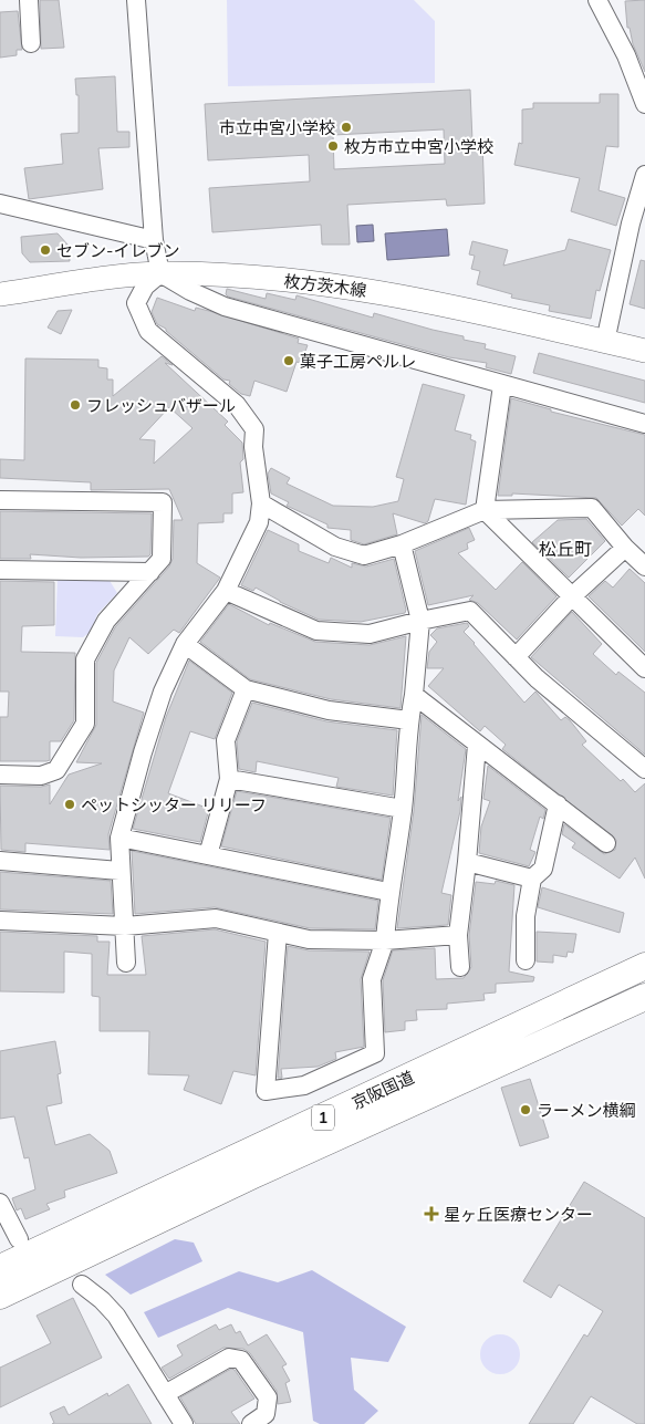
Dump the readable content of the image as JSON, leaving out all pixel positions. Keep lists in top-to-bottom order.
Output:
{
  "streets": {
    "highway": ["京阪国道", "1"],
    "main road": ["枚方茨木線"]
  },
  "districts": ["松丘町"],
  "places": {
    "other": [
      "市立中宮小学校",
      "枚方市立中宮小学校",
      "セブン-イレブン",
      "菓子工房ペルレ",
      "フレッシュバザール",
      "ペットシッター リリーフ",
      "ラーメン横綱"
    ],
    "health": ["星ヶ丘医療センター"]
  }
}
